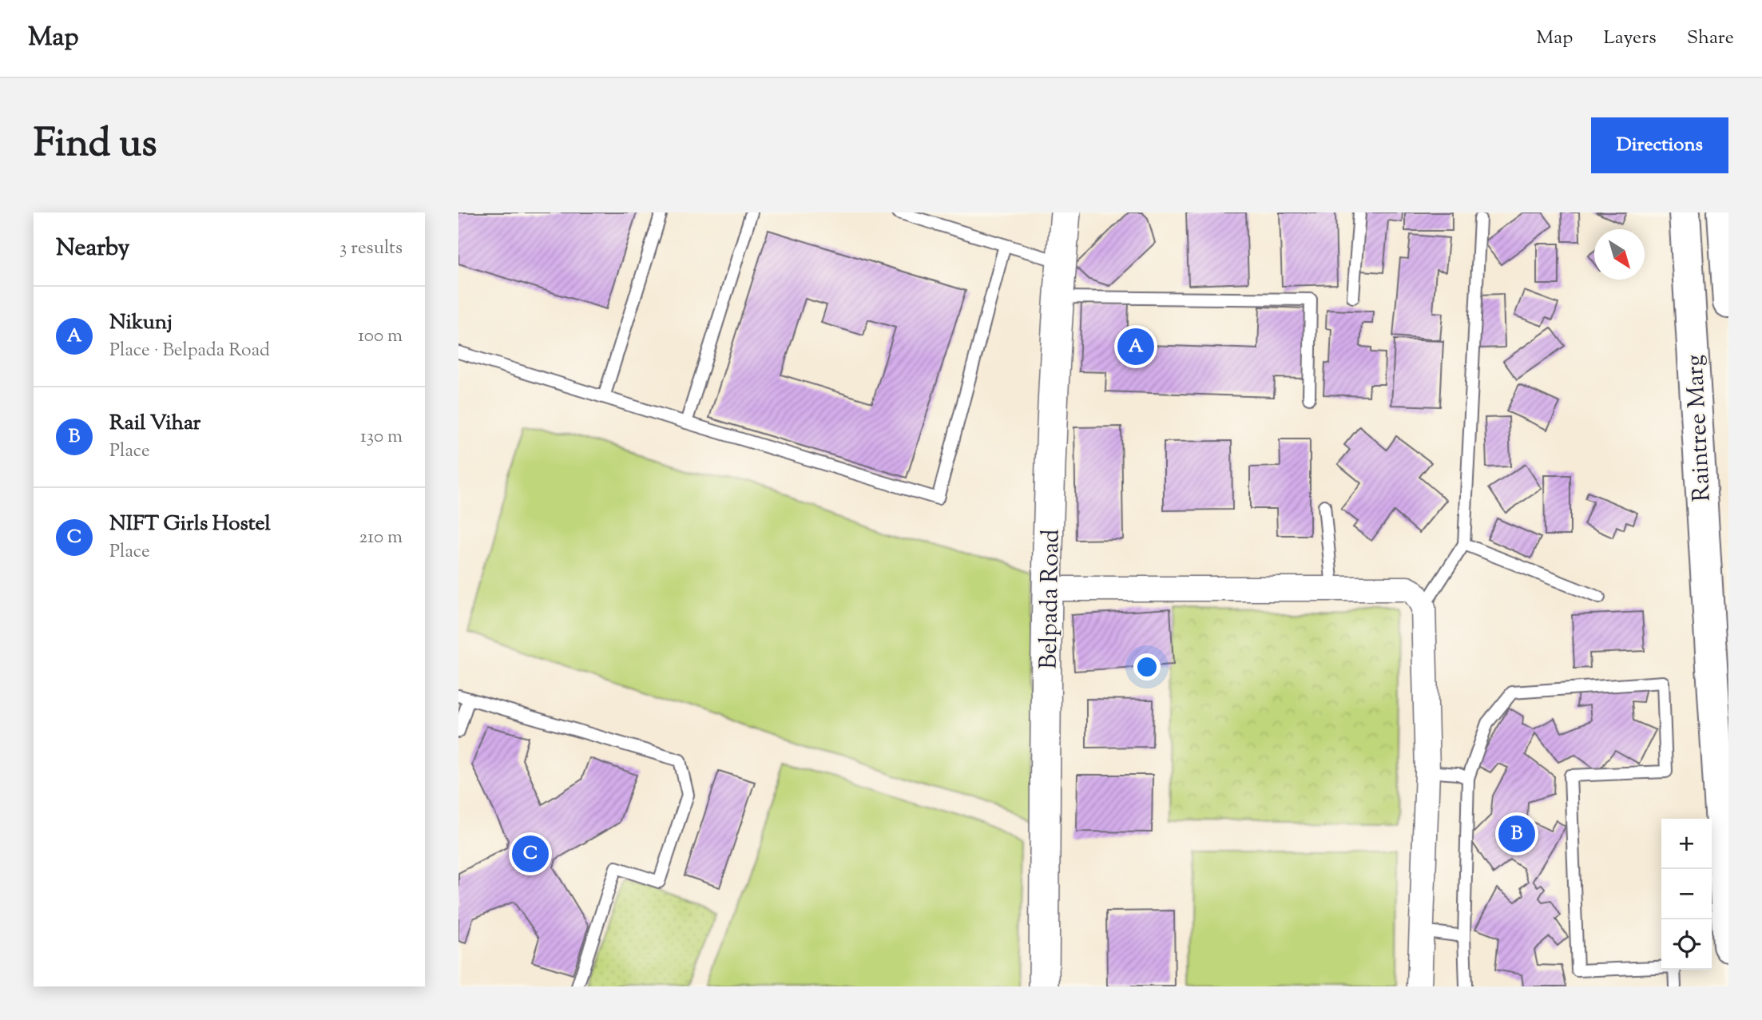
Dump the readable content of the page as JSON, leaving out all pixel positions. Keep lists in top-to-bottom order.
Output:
{
  "streets": {
    "main road": ["Raintree Marg"],
    "street": ["Belpada Road"]
  },
  "north": "bottom right",
  "page": {
    "header": "Map",
    "nav": ["Map", "Layers", "Share"],
    "title": "Find us",
    "buttons": "Directions",
    "heading": ["Nearby", "3 results"],
    "list": [
      {
        "mark": "A",
        "name": "Nikunj",
        "note": "Place · Belpada Road",
        "value": "100 m"
      },
      {
        "mark": "B",
        "name": "Rail Vihar",
        "note": "Place",
        "value": "130 m"
      },
      {
        "mark": "C",
        "name": "NIFT Girls Hostel",
        "note": "Place",
        "value": "210 m"
      }
    ],
    "pins": ["A", "B", "C"],
    "map_buttons": ["+", "−"]
  }
}
